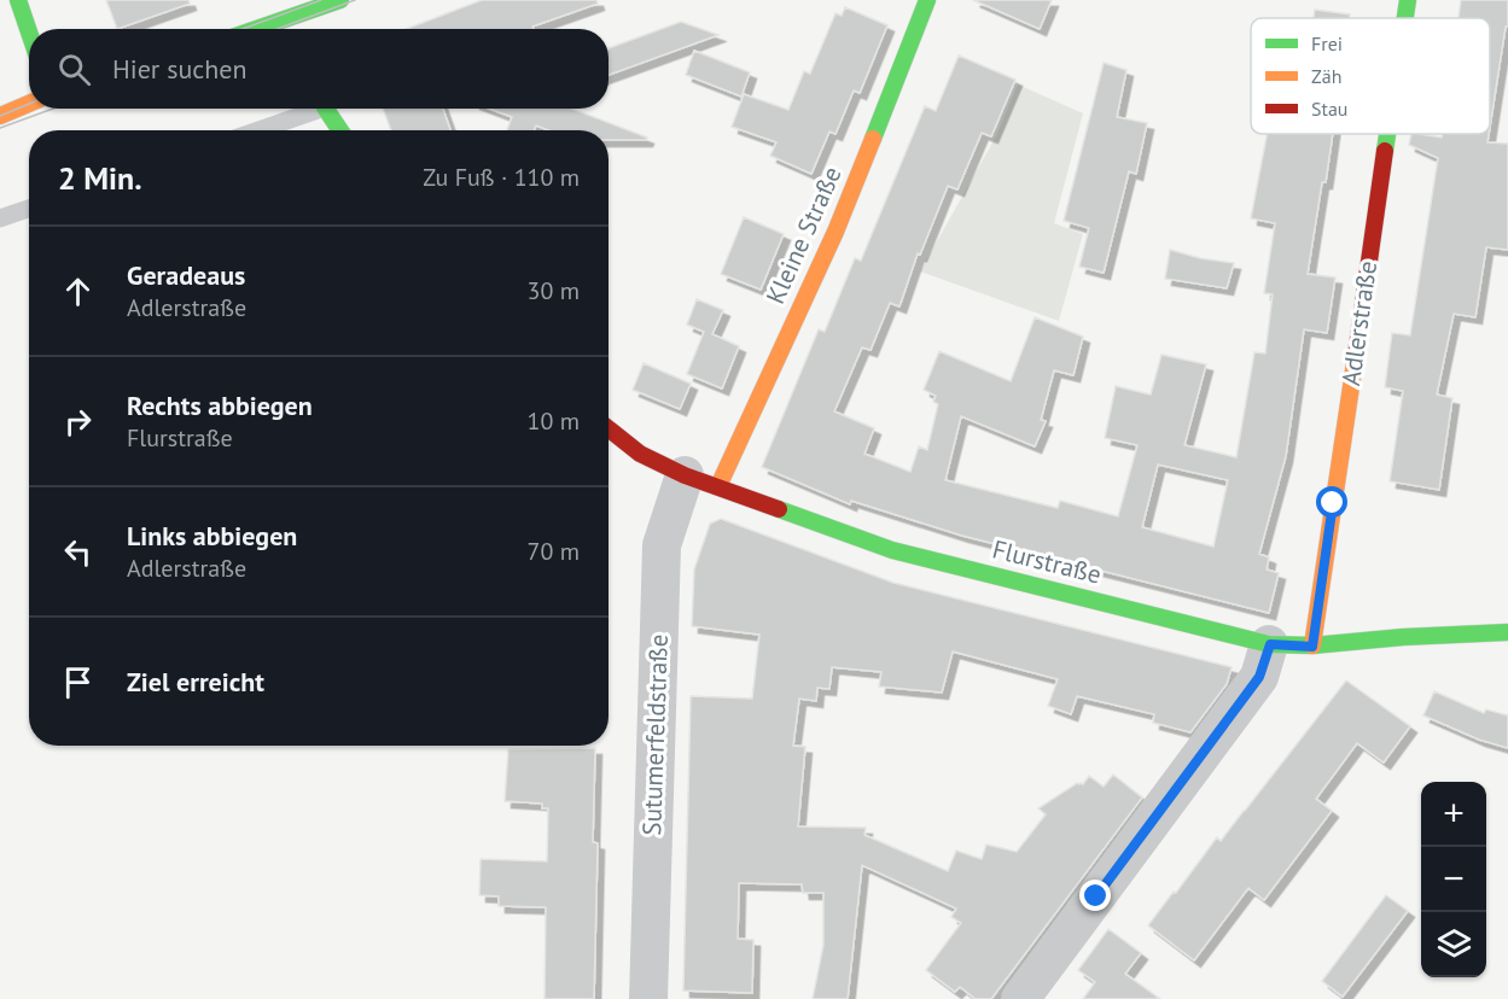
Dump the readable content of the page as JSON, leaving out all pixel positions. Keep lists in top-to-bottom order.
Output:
{
  "streets": {
    "street": [
      "Kleine Straße",
      "Adlerstraße",
      "Flurstraße",
      "Sutumerfeldstraße"
    ]
  },
  "crossings": [
    ["Kleine Straße", "Flurstraße"],
    ["Kleine Straße", "Sutumerfeldstraße"],
    ["Adlerstraße", "Flurstraße"],
    ["Flurstraße", "Sutumerfeldstraße"]
  ],
  "legend": ["Frei", "Zäh", "Stau"],
  "page": {
    "search": "Hier suchen",
    "heading": ["2 Min.", "Zu Fuß · 110 m"],
    "list": [
      ["Geradeaus", "Adlerstraße", "30 m"],
      ["Rechts abbiegen", "Flurstraße", "10 m"],
      ["Links abbiegen", "Adlerstraße", "70 m"],
      "Ziel erreicht"
    ],
    "map_buttons": ["+", "−"]
  }
}
